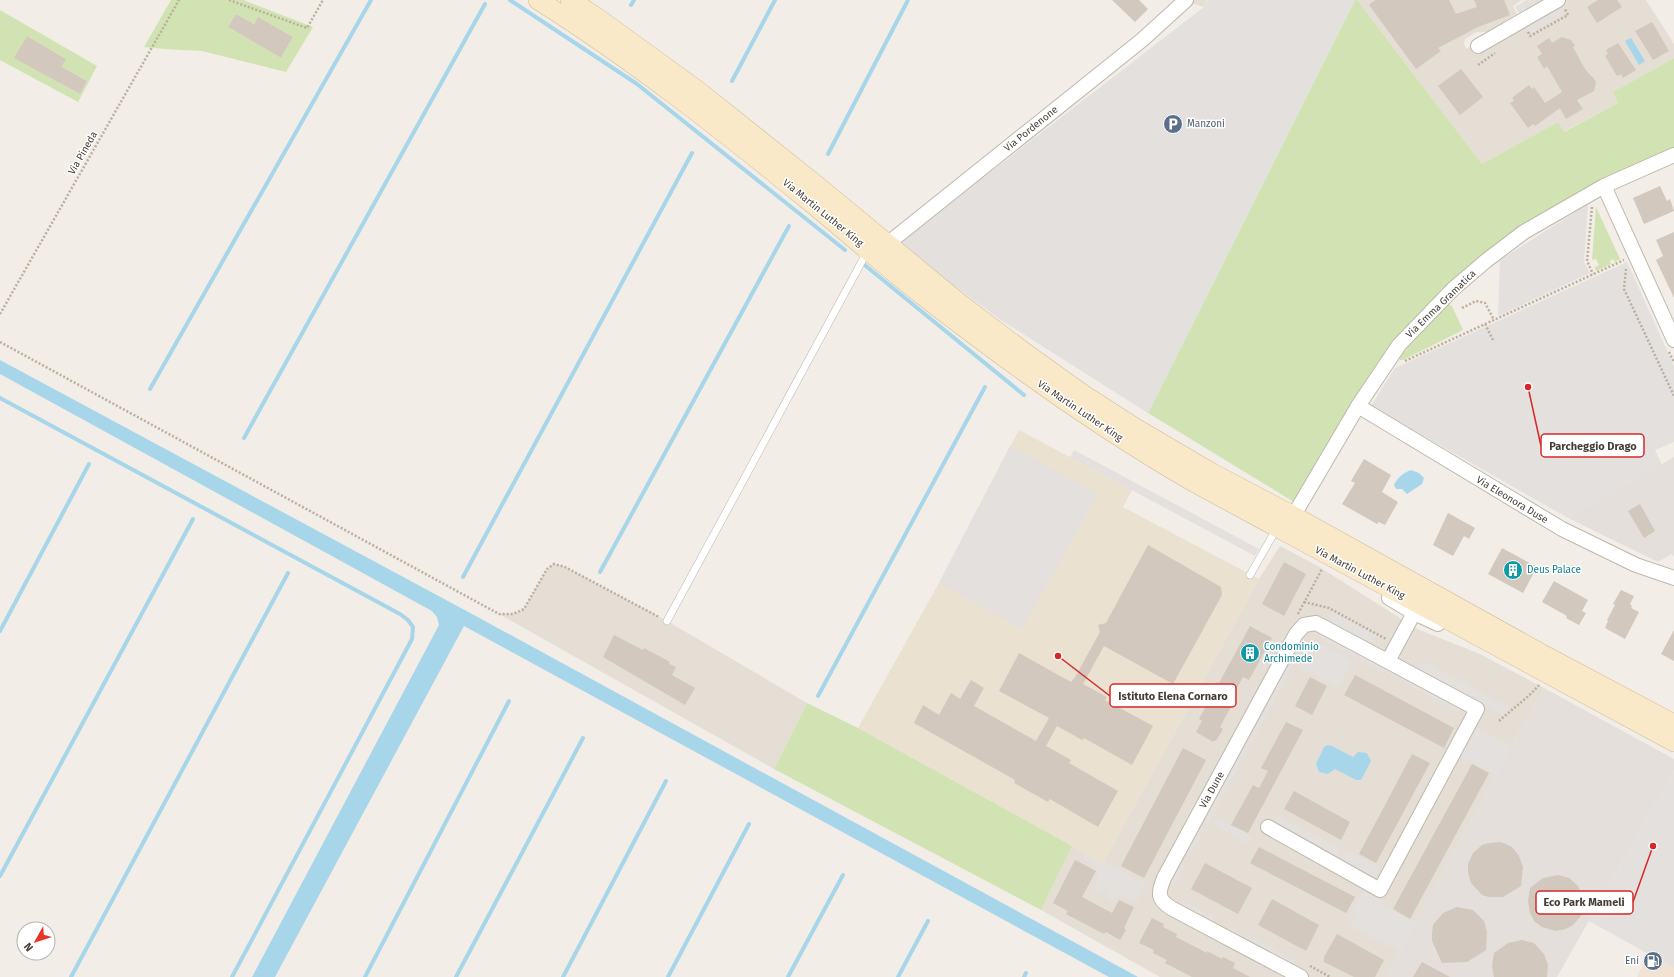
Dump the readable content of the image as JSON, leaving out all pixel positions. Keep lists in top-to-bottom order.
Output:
{
  "streets": {
    "main road": ["Via Martin Luther King"],
    "street": [
      "Via Pordenone",
      "Via Emma Gramatica",
      "Via Eleonora Duse",
      "Via Dune"
    ],
    "path": ["Via Pineda"]
  },
  "crossings": [
    ["Via Pordenone", "Via Martin Luther King"],
    ["Via Martin Luther King", "Via Emma Gramatica"],
    ["Via Emma Gramatica", "Via Eleonora Duse"]
  ],
  "places": {
    "parking": ["Manzoni"],
    "other": ["Parcheggio Drago", "Istituto Elena Cornaro", "Eco Park Mameli"],
    "building": ["Deus Palace", "Condominio Archimede"],
    "fuel station": ["Eni"]
  },
  "north": "bottom left"
}
